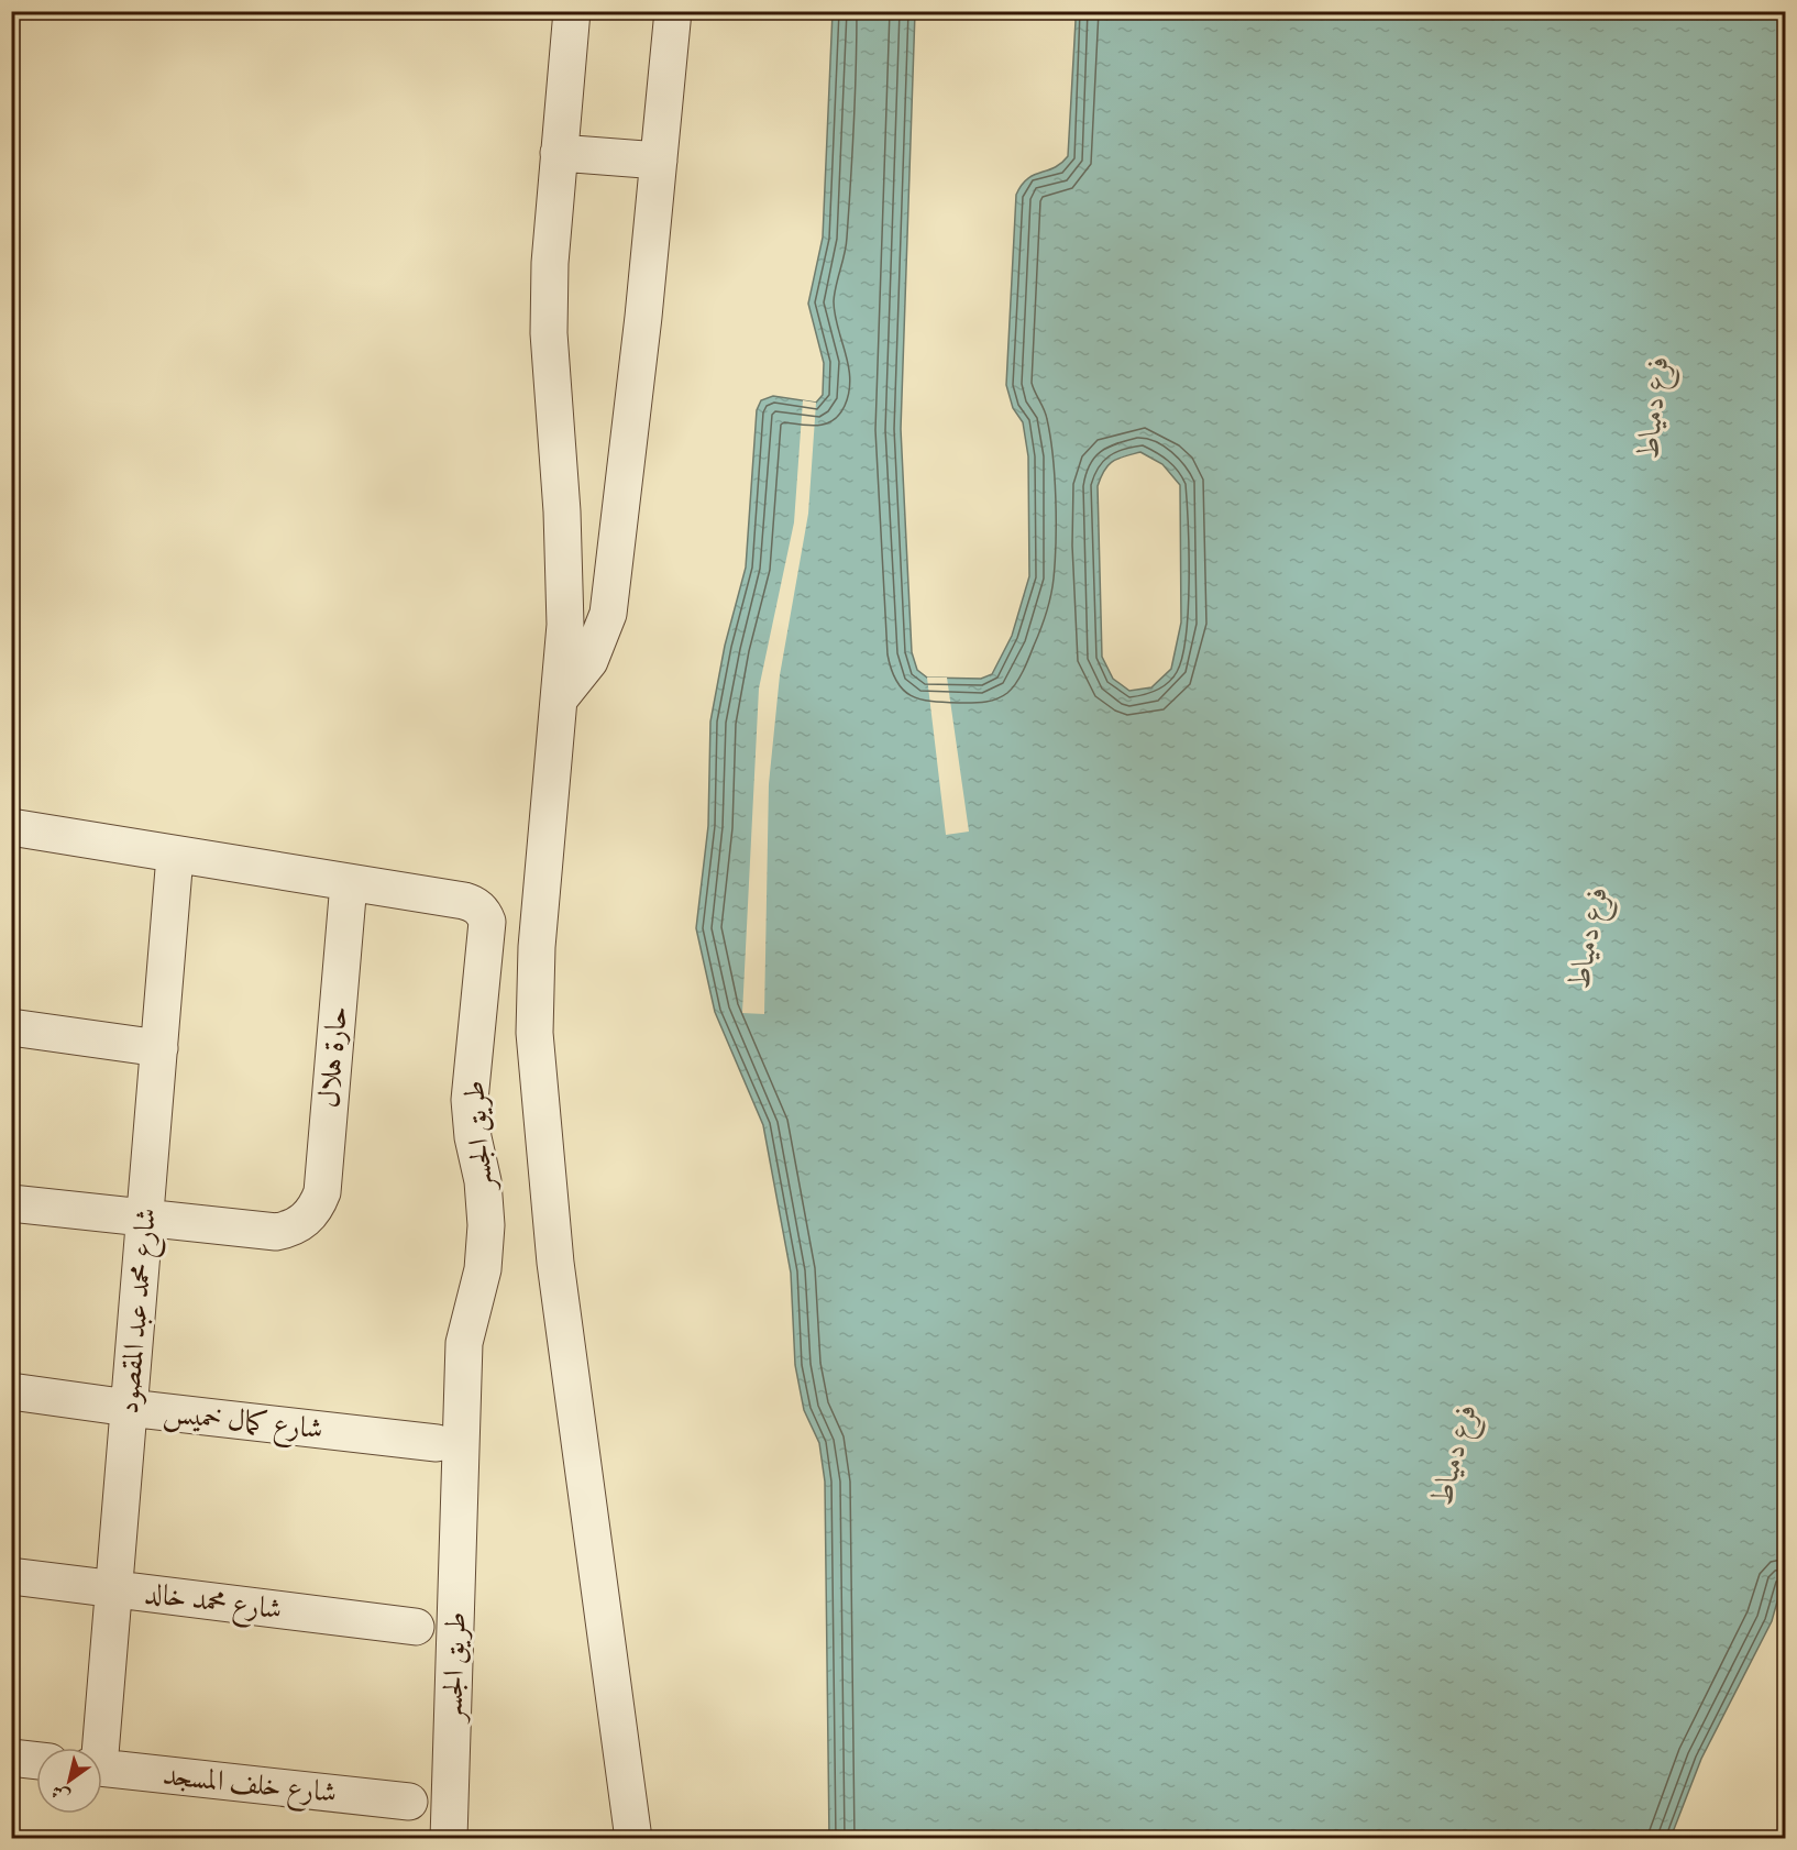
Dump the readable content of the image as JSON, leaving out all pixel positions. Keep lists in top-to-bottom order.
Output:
{
  "streets": {
    "street": [
      "حارة هلال",
      "طريق الجسر",
      "شارع محمد عبد المقصود",
      "شارع كمال خميس",
      "شارع محمد خالد",
      "شارع خلف المسجد"
    ]
  },
  "crossings": [
    ["حارة هلال", "طريق الجسر"],
    ["حارة هلال", "شارع محمد عبد المقصود"],
    ["طريق الجسر", "شارع محمد عبد المقصود"],
    ["شارع محمد عبد المقصود", "شارع كمال خميس"],
    ["شارع محمد عبد المقصود", "شارع محمد خالد"]
  ],
  "water": ["فرع دمياط"],
  "north": "bottom left"
}
